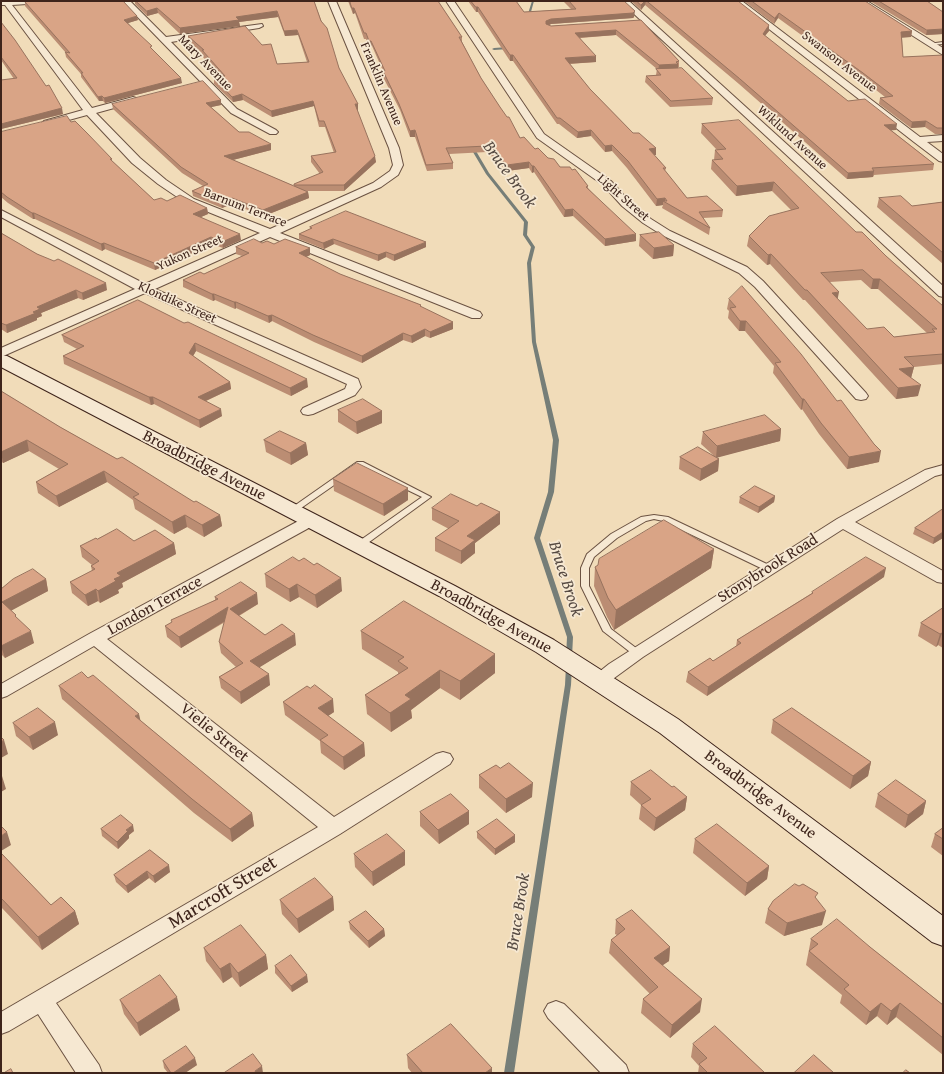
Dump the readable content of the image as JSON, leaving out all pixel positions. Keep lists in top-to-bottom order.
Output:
{
  "streets": {
    "main road": ["Broadbridge Avenue"],
    "street": [
      "Swanson Avenue",
      "Mary Avenue",
      "Franklin Avenue",
      "Wiklund Avenue",
      "Light Street",
      "Barnum Terrace",
      "Yukon Street",
      "Klondike Street",
      "Stonybrook Road",
      "London Terrace",
      "Vielie Street",
      "Marcroft Street"
    ]
  },
  "crossings": [
    ["Franklin Avenue", "Yukon Street"],
    ["Barnum Terrace", "Yukon Street"],
    ["Yukon Street", "Klondike Street"],
    ["Broadbridge Avenue", "Stonybrook Road"],
    ["Broadbridge Avenue", "London Terrace"],
    ["London Terrace", "Vielie Street"],
    ["Vielie Street", "Marcroft Street"]
  ],
  "water": ["Bruce Brook"]
}
